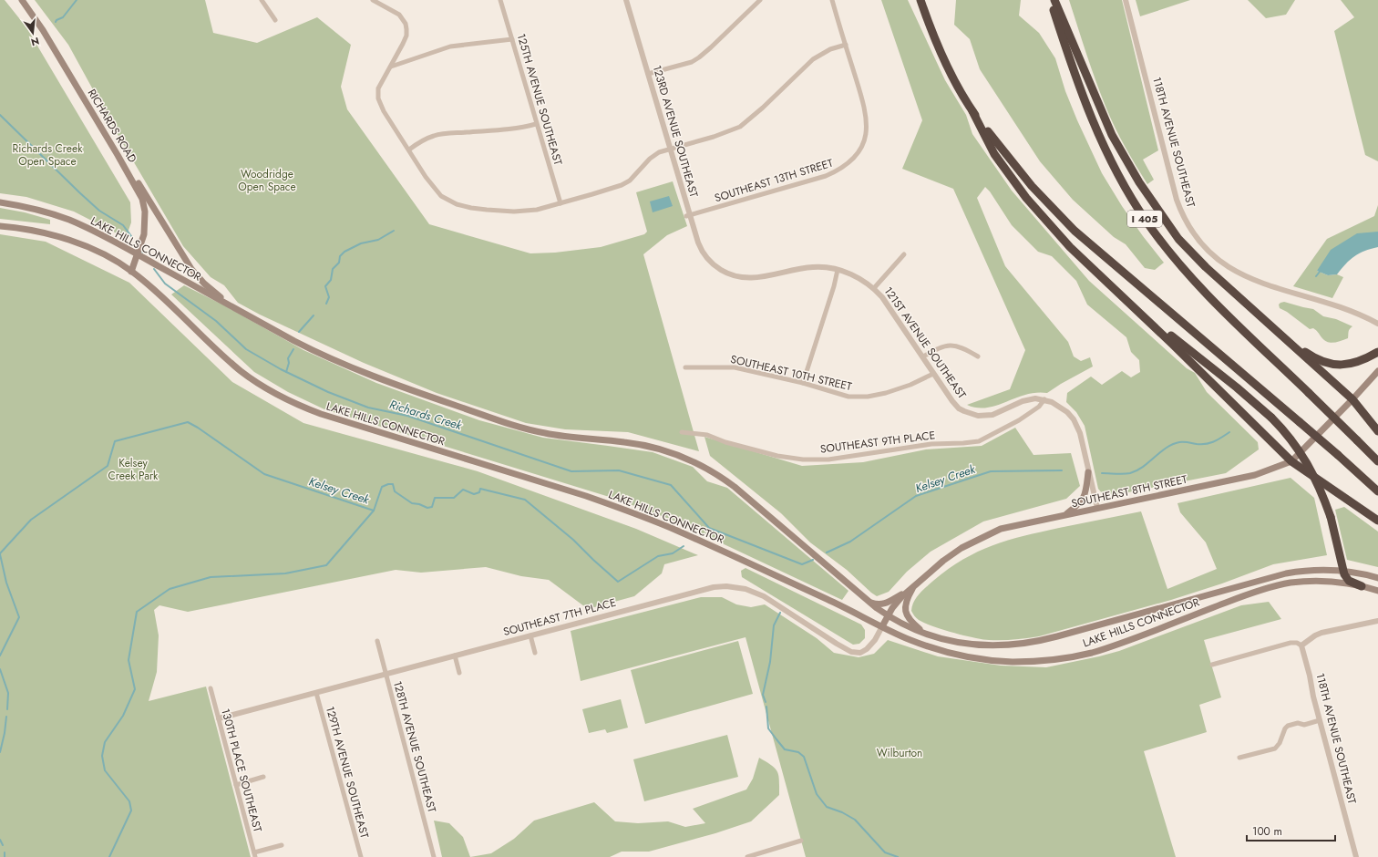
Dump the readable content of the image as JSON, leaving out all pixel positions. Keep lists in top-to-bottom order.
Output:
{
  "streets": {
    "highway": ["I 405"],
    "main road": ["RICHARDS ROAD", "LAKE HILLS CONNECTOR", "SOUTHEAST 8TH STREET"],
    "street": [
      "125TH AVENUE SOUTHEAST",
      "123RD AVENUE SOUTHEAST",
      "118TH AVENUE SOUTHEAST",
      "SOUTHEAST 13TH STREET",
      "121ST AVENUE SOUTHEAST",
      "SOUTHEAST 10TH STREET",
      "SOUTHEAST 9TH PLACE",
      "SOUTHEAST 7TH PLACE",
      "128TH AVENUE SOUTHEAST",
      "130TH PLACE SOUTHEAST",
      "129TH AVENUE SOUTHEAST"
    ]
  },
  "crossings": [
    ["RICHARDS ROAD", "LAKE HILLS CONNECTOR"],
    ["123RD AVENUE SOUTHEAST", "SOUTHEAST 13TH STREET"],
    ["123RD AVENUE SOUTHEAST", "121ST AVENUE SOUTHEAST"],
    ["LAKE HILLS CONNECTOR", "SOUTHEAST 8TH STREET"],
    ["LAKE HILLS CONNECTOR", "SOUTHEAST 7TH PLACE"],
    ["121ST AVENUE SOUTHEAST", "SOUTHEAST 10TH STREET"],
    ["121ST AVENUE SOUTHEAST", "SOUTHEAST 9TH PLACE"],
    ["121ST AVENUE SOUTHEAST", "SOUTHEAST 8TH STREET"],
    ["SOUTHEAST 8TH STREET", "SOUTHEAST 7TH PLACE"],
    ["SOUTHEAST 7TH PLACE", "128TH AVENUE SOUTHEAST"],
    ["SOUTHEAST 7TH PLACE", "130TH PLACE SOUTHEAST"],
    ["SOUTHEAST 7TH PLACE", "129TH AVENUE SOUTHEAST"]
  ],
  "water": ["Richards Creek", "Kelsey Creek"],
  "parks": [
    "Richards Creek Open Space",
    "Woodridge Open Space",
    "Kelsey Creek Park",
    "Wilburton"
  ],
  "scale_bar": "100 m",
  "north": "bottom"
}
